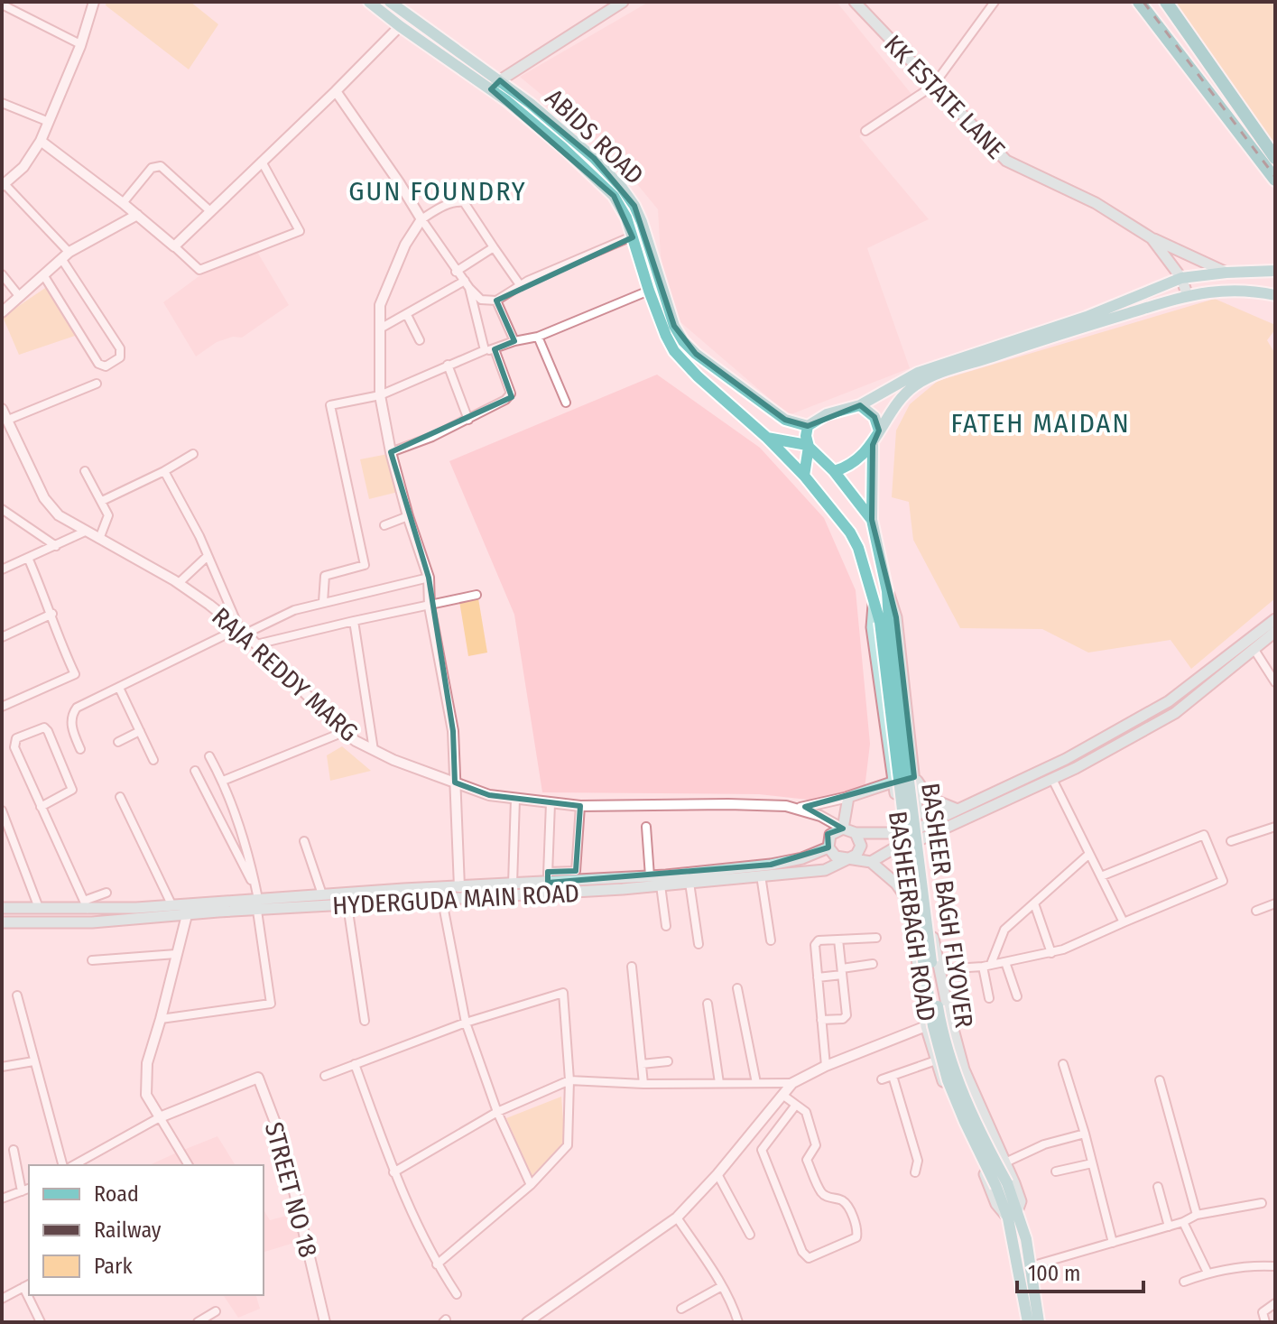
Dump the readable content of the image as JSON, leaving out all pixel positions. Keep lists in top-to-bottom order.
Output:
{
  "streets": {
    "main road": [
      "KK ESTATE LANE",
      "ABIDS ROAD",
      "RAJA REDDY MARG",
      "HYDERGUDA MAIN ROAD",
      "BASHEER BAGH FLYOVER",
      "BASHEERBAGH ROAD"
    ],
    "street": ["STREET NO 18"]
  },
  "crossings": [
    ["RAJA REDDY MARG", "HYDERGUDA MAIN ROAD"],
    ["RAJA REDDY MARG", "BASHEERBAGH ROAD"],
    ["BASHEER BAGH FLYOVER", "BASHEERBAGH ROAD"]
  ],
  "districts": ["GUN FOUNDRY", "FATEH MAIDAN"],
  "legend": ["Road", "Railway", "Park"],
  "scale_bar": "100 m"
}
